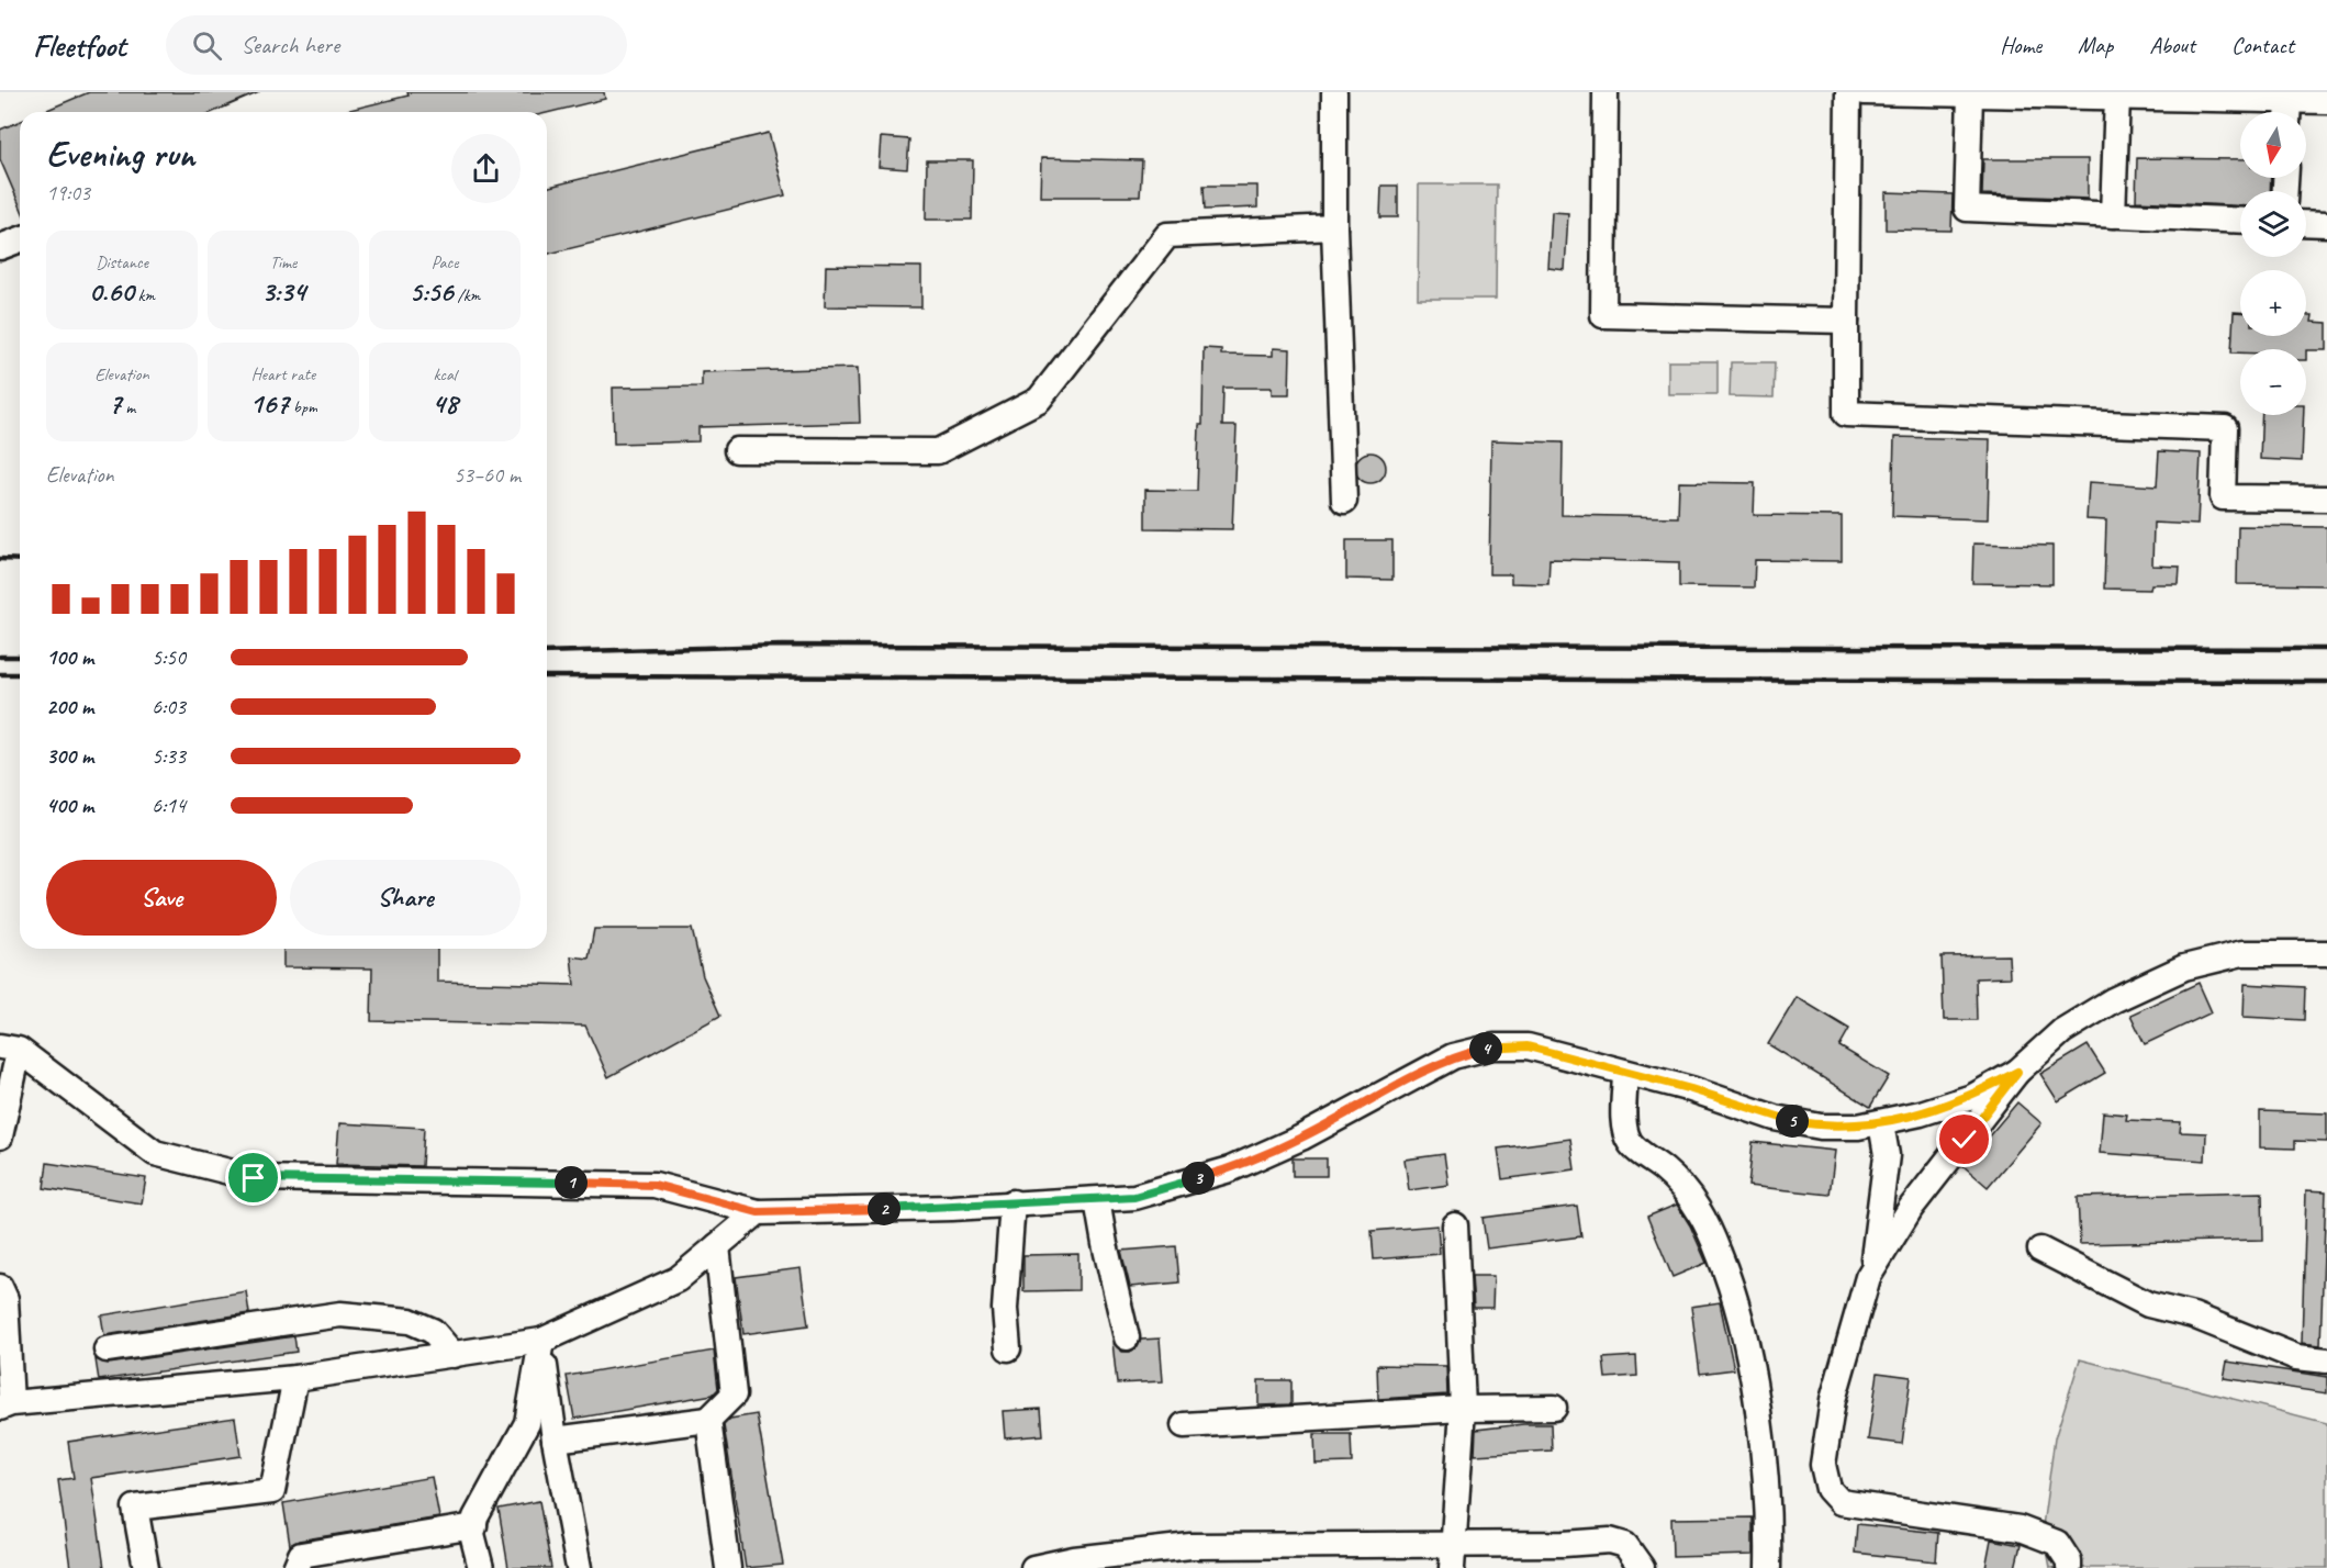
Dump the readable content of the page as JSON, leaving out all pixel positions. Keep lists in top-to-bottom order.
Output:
{
  "north": "bottom",
  "page": {
    "header": "Fleetfoot",
    "search": "Search here",
    "nav": [
      "Home",
      "Map",
      "About",
      "Contact"
    ],
    "map_buttons": ["+", "−"],
    "heading": ["Evening run", "19:03"],
    "stats": [
      ["Distance", "0.60 km"],
      ["Time", "3:34"],
      ["Pace", "5:56 /km"],
      ["Elevation", "7 m"],
      ["Heart rate", "167 bpm"],
      ["kcal", "48"]
    ],
    "chart": ["Elevation", "53–60 m"],
    "list": [
      {
        "name": "100 m",
        "note": "5:50"
      },
      {
        "name": "200 m",
        "note": "6:03"
      },
      {
        "name": "300 m",
        "note": "5:33"
      },
      {
        "name": "400 m",
        "note": "6:14"
      }
    ],
    "buttons": ["Save", "Share"],
    "pins": [
      "4",
      "5",
      "3",
      "1",
      "2"
    ]
  }
}
